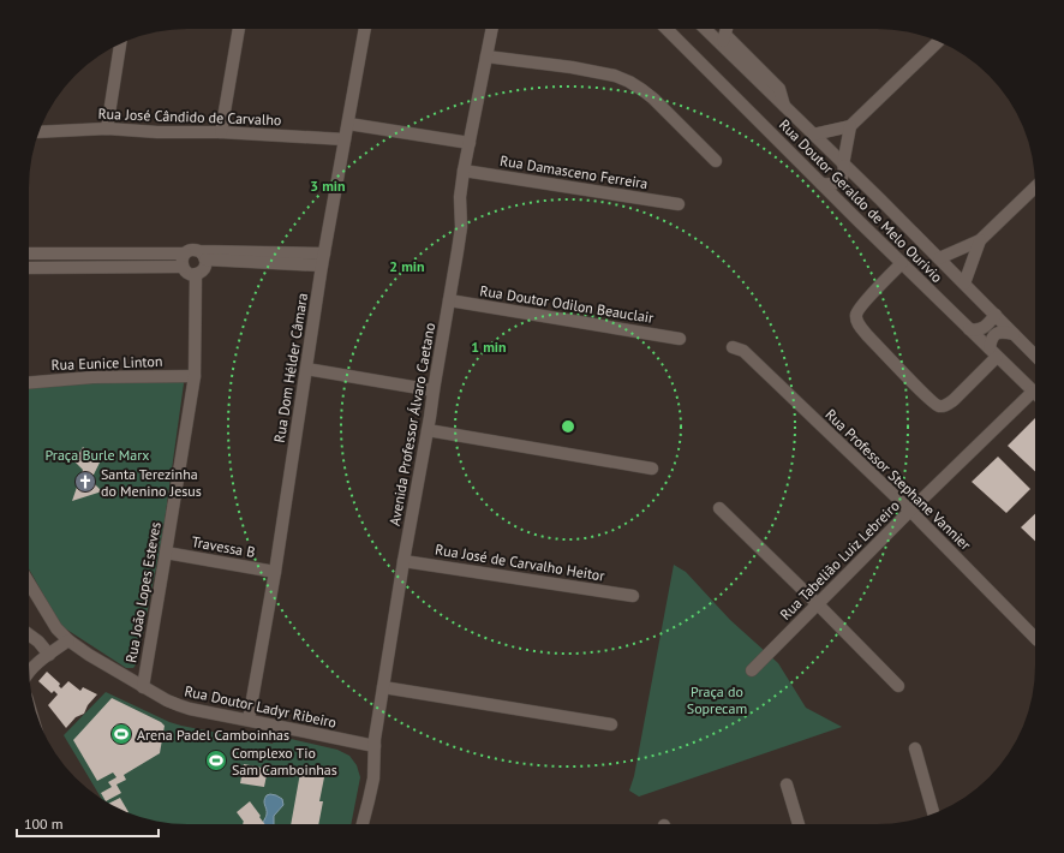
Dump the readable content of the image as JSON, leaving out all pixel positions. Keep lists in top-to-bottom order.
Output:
{
  "streets": {
    "street": [
      "Rua José Cândido de Carvalho",
      "Rua Damasceno Ferreira",
      "Rua Doutor Geraldo de Melo Ourivio",
      "Rua Doutor Odilon Beauclair",
      "Rua Eunice Linton",
      "Rua Dom Hélder Câmara",
      "Avenida Professor Álvaro Caetano",
      "Rua Professor Stephane Vannier",
      "Travessa B",
      "Rua Tabelião Luiz Lebreiro",
      "Rua José de Carvalho Heitor",
      "Rua João Lopes Esteves",
      "Rua Doutor Ladyr Ribeiro"
    ]
  },
  "crossings": [
    ["Rua José Cândido de Carvalho", "Rua Dom Hélder Câmara"],
    ["Rua Damasceno Ferreira", "Avenida Professor Álvaro Caetano"],
    ["Rua Doutor Geraldo de Melo Ourivio", "Rua Tabelião Luiz Lebreiro"],
    ["Rua Doutor Odilon Beauclair", "Avenida Professor Álvaro Caetano"],
    ["Rua Eunice Linton", "Rua João Lopes Esteves"],
    ["Rua Dom Hélder Câmara", "Travessa B"],
    ["Rua Dom Hélder Câmara", "Rua Doutor Ladyr Ribeiro"],
    ["Avenida Professor Álvaro Caetano", "Rua José de Carvalho Heitor"],
    ["Avenida Professor Álvaro Caetano", "Rua Doutor Ladyr Ribeiro"],
    ["Rua Professor Stephane Vannier", "Rua Tabelião Luiz Lebreiro"],
    ["Travessa B", "Rua João Lopes Esteves"],
    ["Rua João Lopes Esteves", "Rua Doutor Ladyr Ribeiro"]
  ],
  "parks": ["Praça Burle Marx", "Praça do Soprecam"],
  "places": {
    "church": ["Santa Terezinha do Menino Jesus"],
    "sports": ["Arena Padel Camboinhas", "Complexo Tio Sam Camboinhas"]
  },
  "scale_bar": "100 m",
  "rings": ["3 min", "2 min", "1 min"]
}
